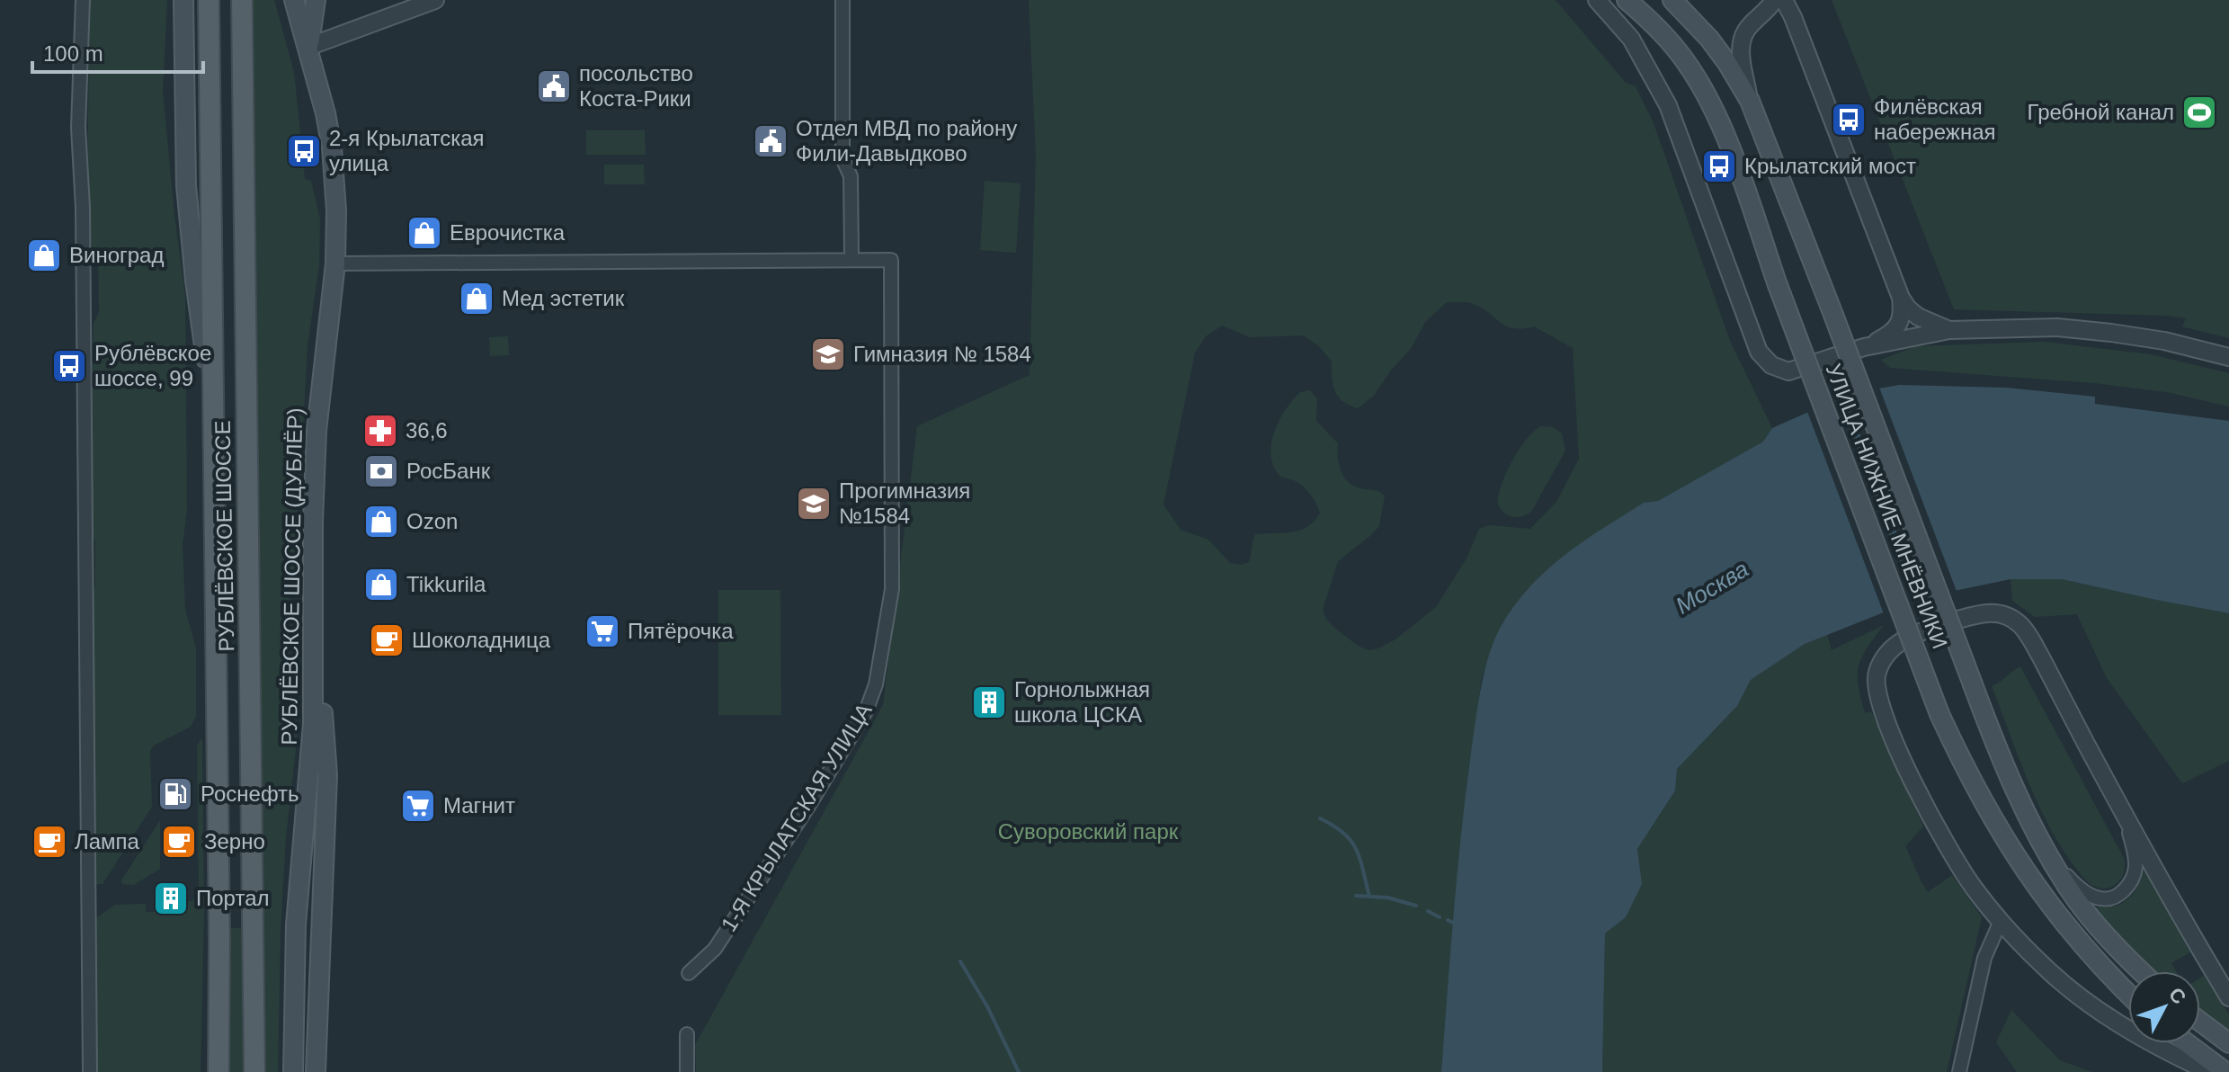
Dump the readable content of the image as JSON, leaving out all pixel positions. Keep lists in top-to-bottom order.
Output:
{
  "streets": {
    "main road": ["УЛИЦА НИЖНИЕ МНЁВНИКИ", "РУБЛЁВСКОЕ ШОССЕ", "РУБЛЁВСКОЕ ШОССЕ (ДУБЛЁР)"],
    "street": ["1-Я КРЫЛАТСКАЯ УЛИЦА"]
  },
  "water": ["Москва"],
  "parks": ["Суворовский парк"],
  "places": {
    "public building": ["посольство Коста-Рики", "Отдел МВД по району Фили-Давыдково"],
    "sports": ["Гребной канал"],
    "bus stop": [
      "Филёвская набережная",
      "2-я Крылатская улица",
      "Крылатский мост",
      "Рублёвское шоссе, 99"
    ],
    "shop": [
      "Еврочистка",
      "Виноград",
      "Мед эстетик",
      "Ozon",
      "Tikkurila"
    ],
    "school or university": ["Гимназия № 1584", "Прогимназия №1584"],
    "pharmacy": ["36,6"],
    "bank": ["РосБанк"],
    "supermarket": ["Пятёрочка", "Магнит"],
    "cafe": ["Шоколадница", "Лампа", "Зерно"],
    "building": ["Горнолыжная школа ЦСКА", "Портал"],
    "fuel station": ["Роснефть"]
  },
  "scale_bar": "100 m",
  "north": "top right"
}
